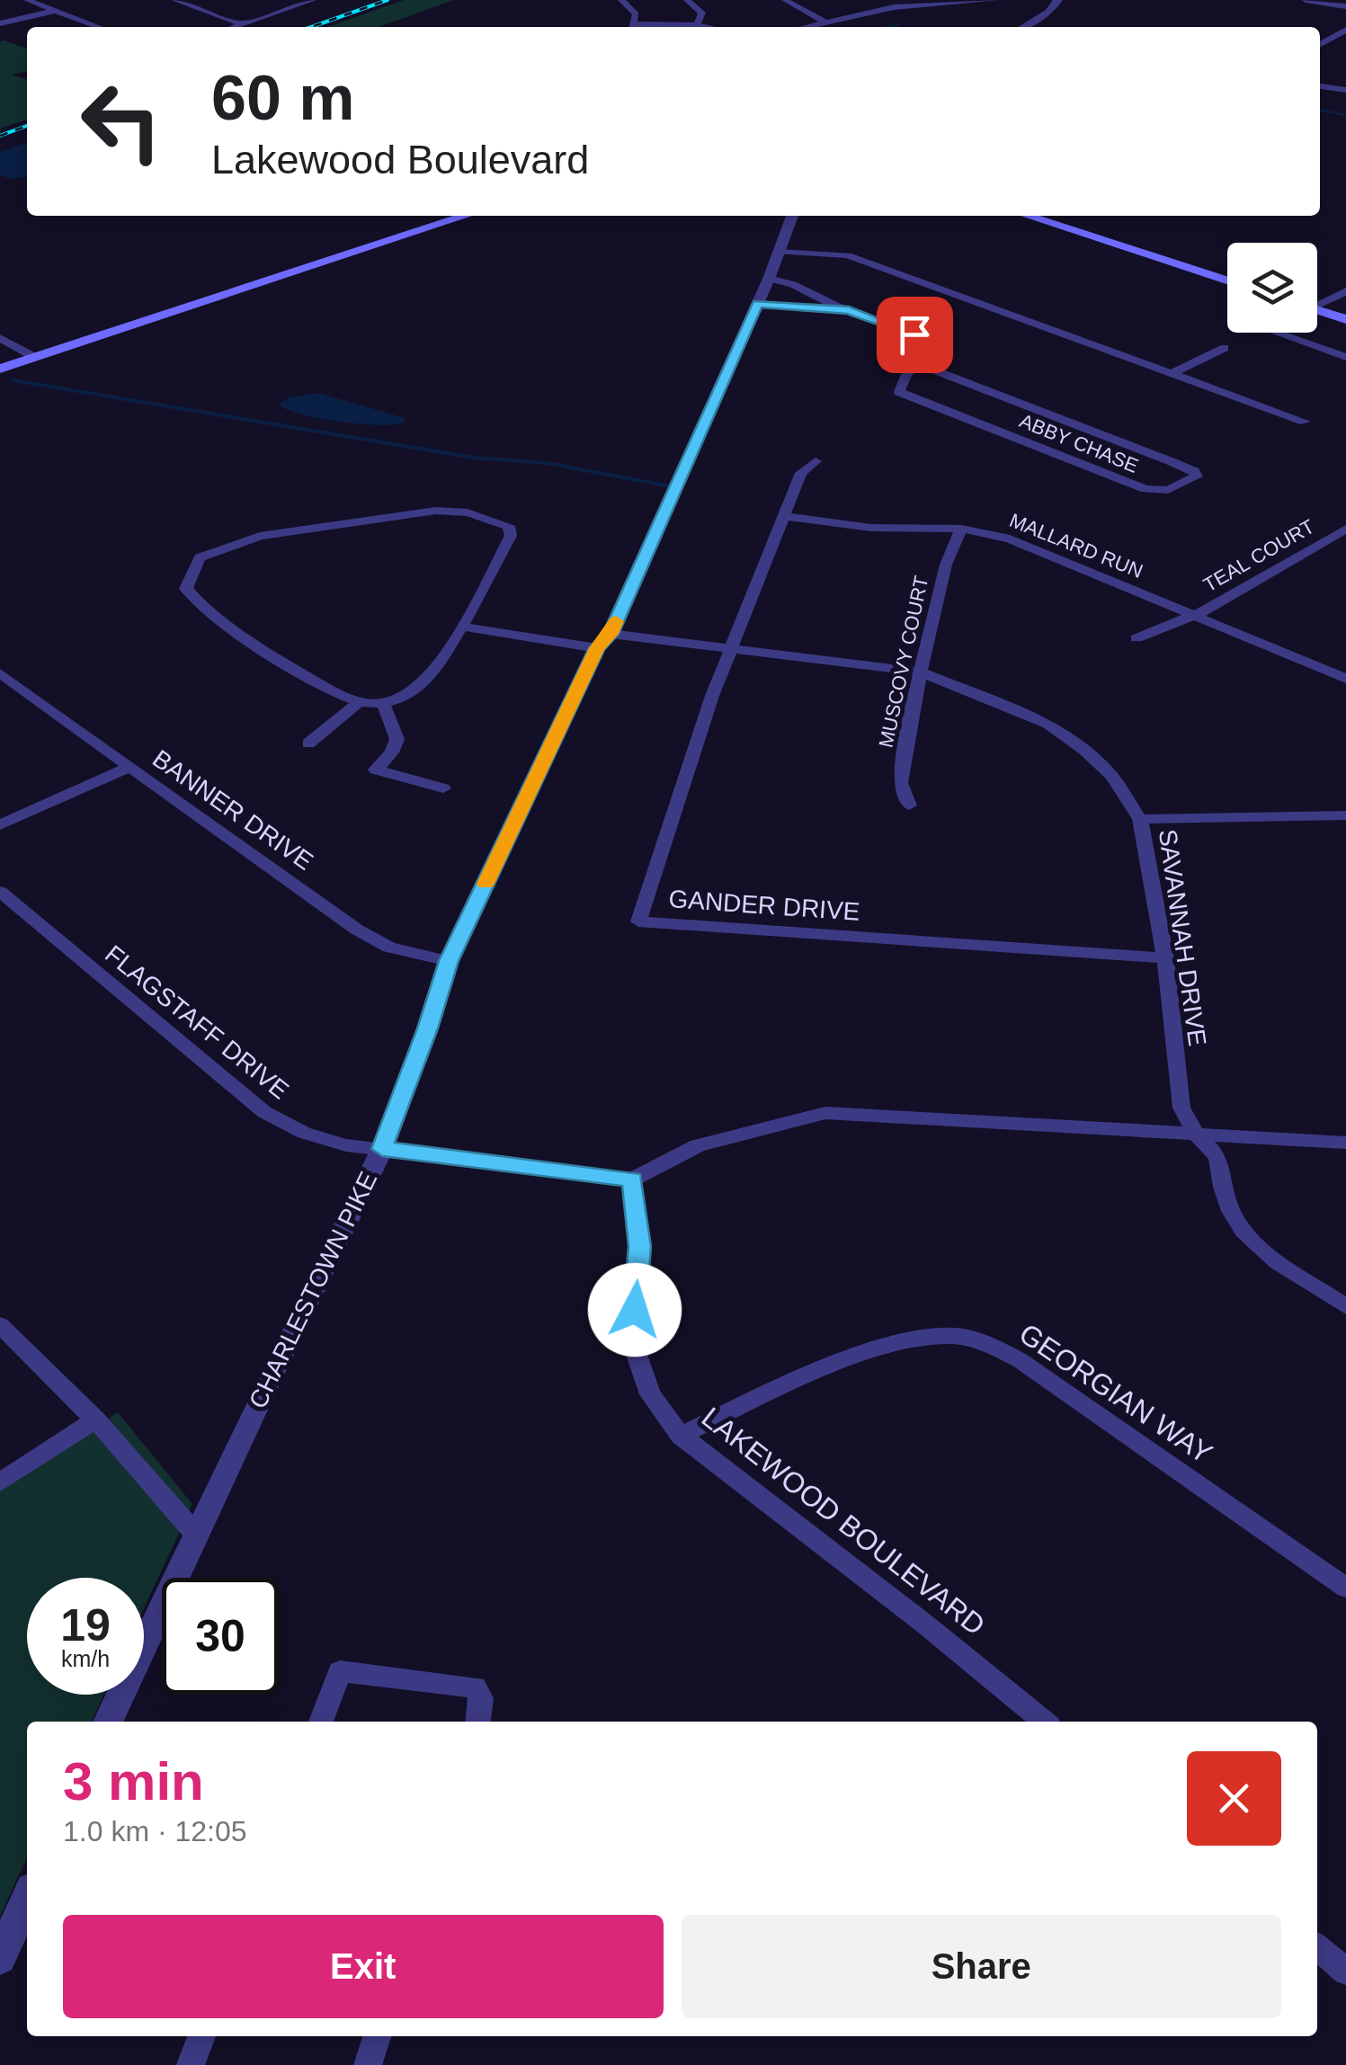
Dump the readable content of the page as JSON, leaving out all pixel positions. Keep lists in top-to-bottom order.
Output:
{
  "streets": {
    "street": [
      "ABBY CHASE",
      "MALLARD RUN",
      "TEAL COURT",
      "MUSCOVY COURT",
      "BANNER DRIVE",
      "GANDER DRIVE",
      "SAVANNAH DRIVE",
      "FLAGSTAFF DRIVE",
      "CHARLESTOWN PIKE",
      "GEORGIAN WAY",
      "LAKEWOOD BOULEVARD"
    ]
  },
  "crossings": [
    ["MALLARD RUN", "TEAL COURT"],
    ["MALLARD RUN", "MUSCOVY COURT"],
    ["MALLARD RUN", "GANDER DRIVE"],
    ["MUSCOVY COURT", "SAVANNAH DRIVE"],
    ["BANNER DRIVE", "CHARLESTOWN PIKE"],
    ["GANDER DRIVE", "SAVANNAH DRIVE"],
    ["SAVANNAH DRIVE", "CHARLESTOWN PIKE"],
    ["FLAGSTAFF DRIVE", "CHARLESTOWN PIKE"],
    ["GEORGIAN WAY", "LAKEWOOD BOULEVARD"]
  ],
  "page": {
    "turn": ["60 m", "Lakewood Boulevard"],
    "speed": "19 km/h",
    "limit": "30",
    "heading": ["3 min", "1.0 km · 12:05"],
    "buttons": ["Exit", "Share"]
  }
}
